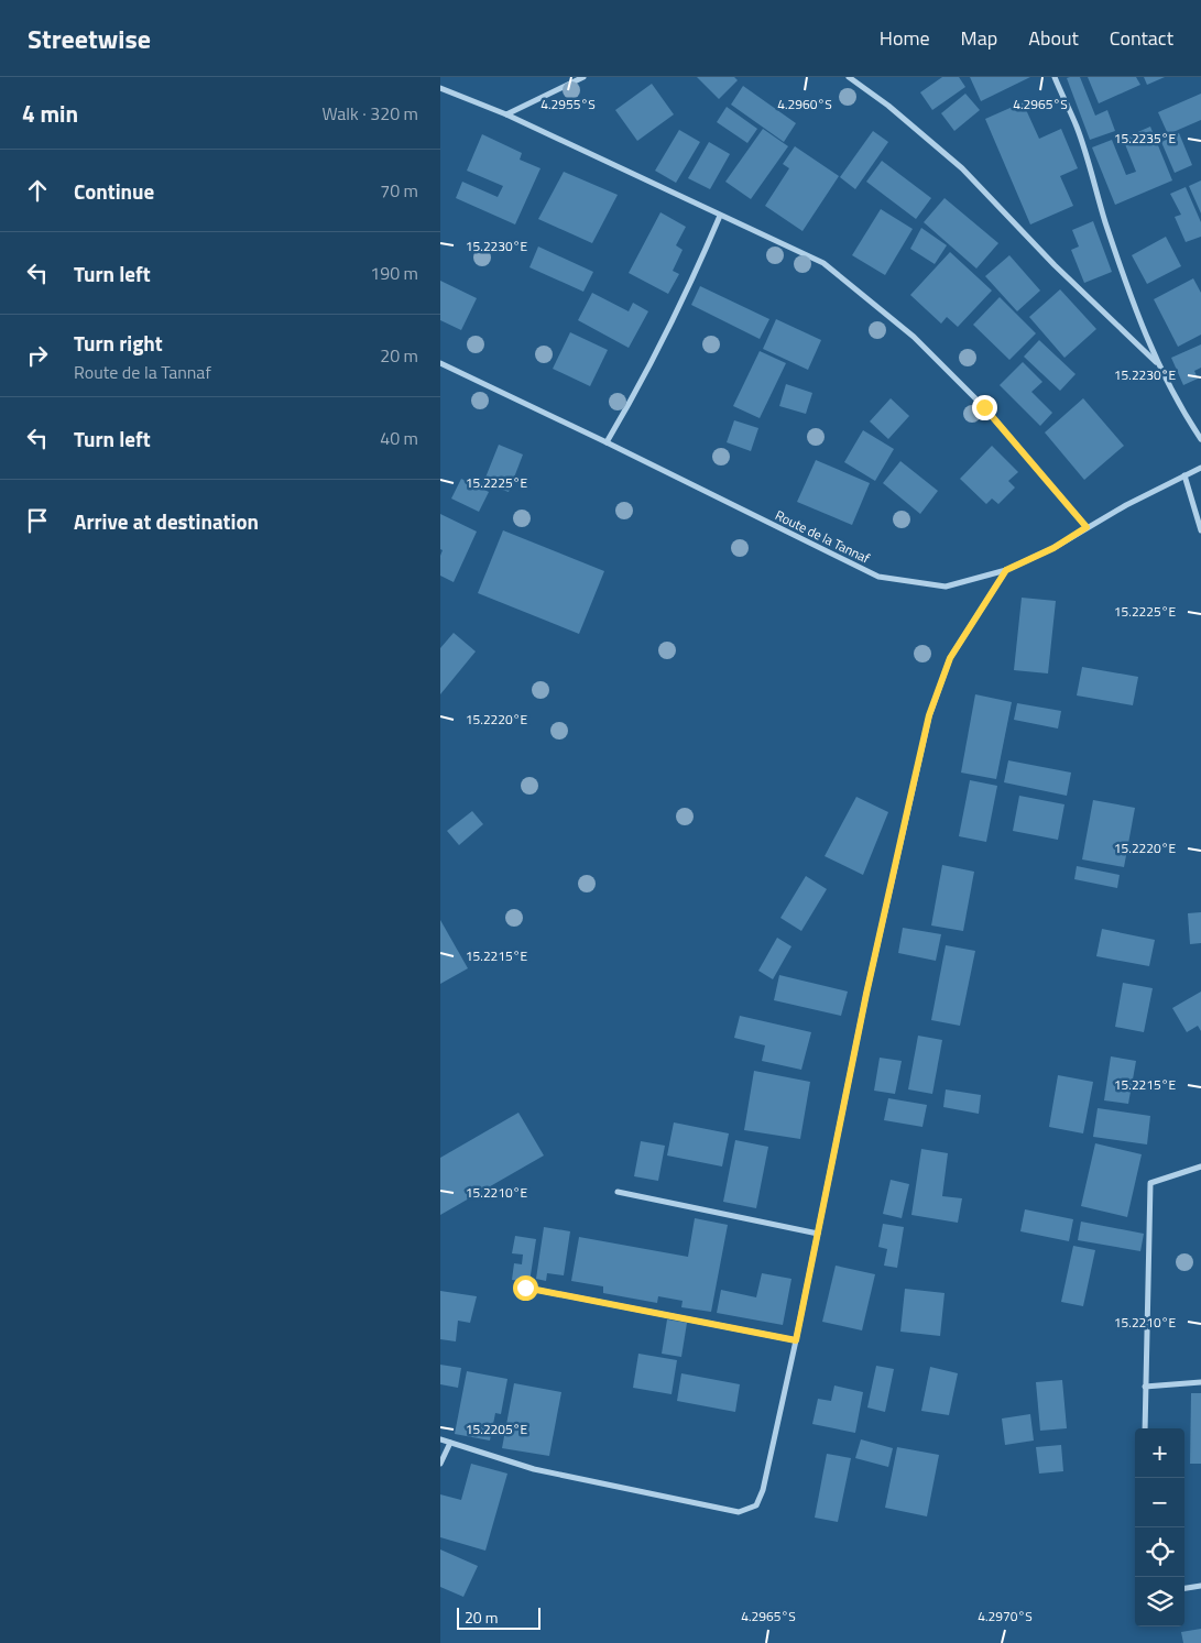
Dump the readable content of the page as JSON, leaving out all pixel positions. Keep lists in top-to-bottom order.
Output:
{
  "streets": {
    "street": ["Route de la Tannaf"]
  },
  "scale_bar": "20 m",
  "page": {
    "header": "Streetwise",
    "nav": [
      "Home",
      "Map",
      "About",
      "Contact"
    ],
    "heading": ["4 min", "Walk · 320 m"],
    "list": [
      ["Continue", "70 m"],
      ["Turn left", "190 m"],
      ["Turn right", "Route de la Tannaf", "20 m"],
      ["Turn left", "40 m"],
      "Arrive at destination"
    ],
    "map_buttons": ["+", "−"],
    "scale": "20 m"
  },
  "coordinates": [
    "4.2955°S",
    "4.2960°S",
    "4.2965°S",
    "15.2235°E",
    "15.2230°E",
    "15.2225°E",
    "15.2220°E",
    "15.2215°E",
    "15.2210°E",
    "15.2205°E",
    "4.2970°S"
  ]
}
